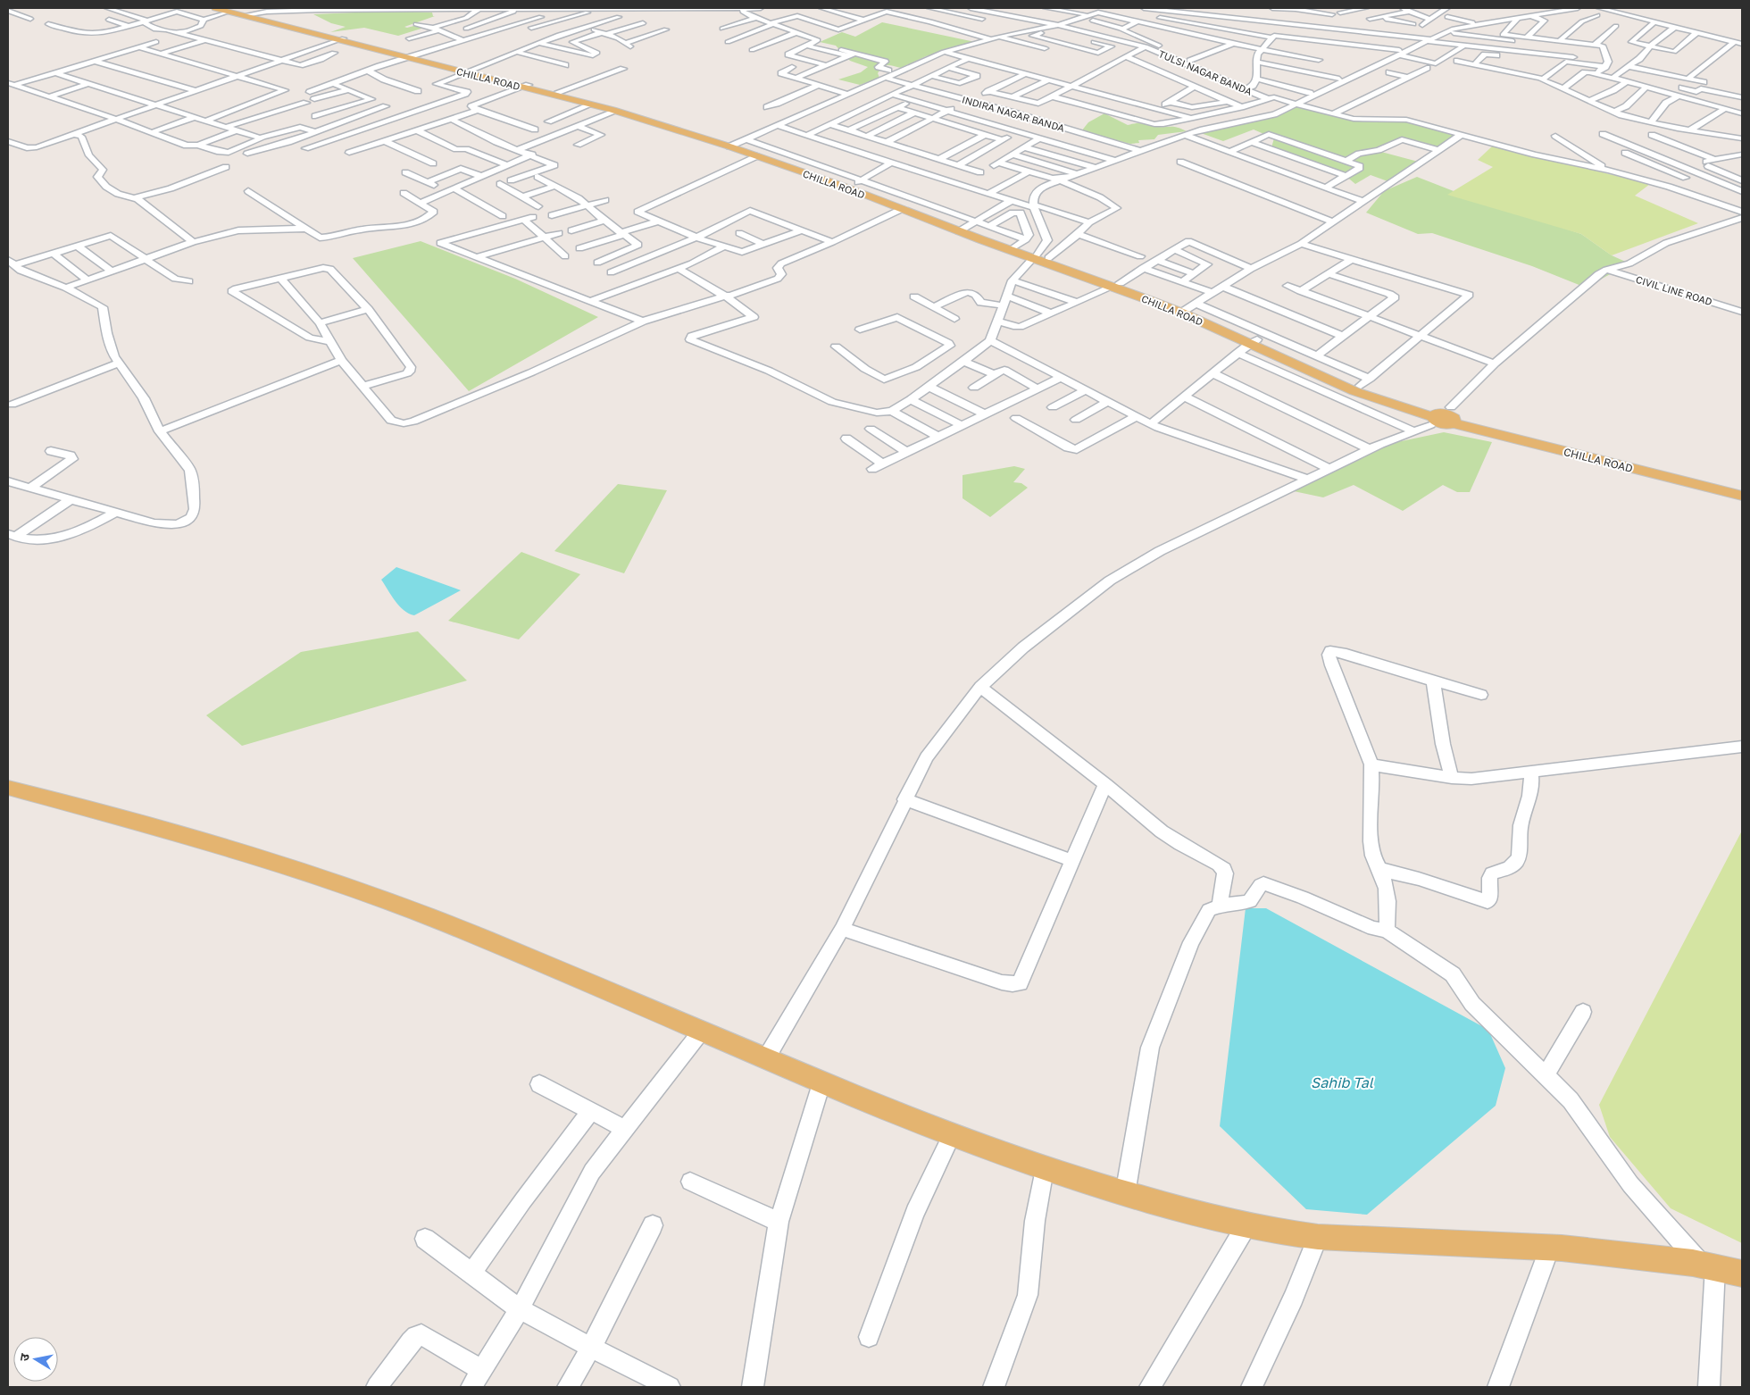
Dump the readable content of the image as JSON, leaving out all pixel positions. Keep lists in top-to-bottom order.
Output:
{
  "streets": {
    "main road": ["CHILLA ROAD"],
    "street": ["TULSI NAGAR BANDA", "INDIRA NAGAR BANDA", "CIVIL LINE ROAD"]
  },
  "water": ["Sahib Tal"],
  "north": "left"
}
